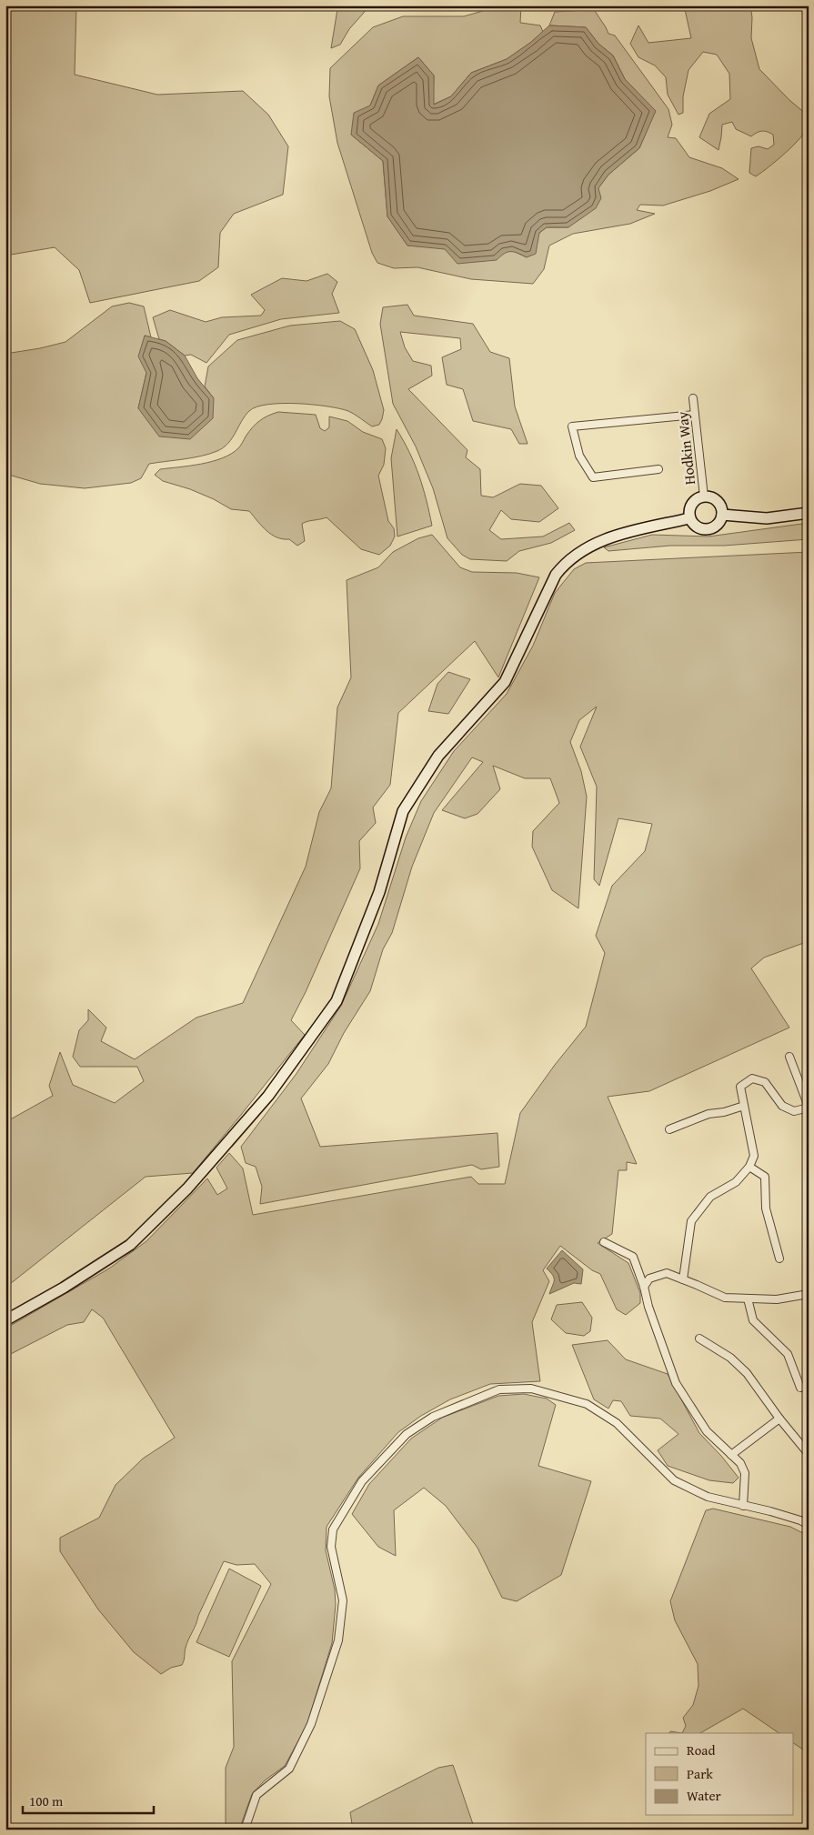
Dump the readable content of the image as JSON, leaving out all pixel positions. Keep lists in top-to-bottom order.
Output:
{
  "streets": {
    "street": ["Hodkin Way"]
  },
  "legend": ["Road", "Park", "Water"],
  "scale_bar": "100 m"
}
